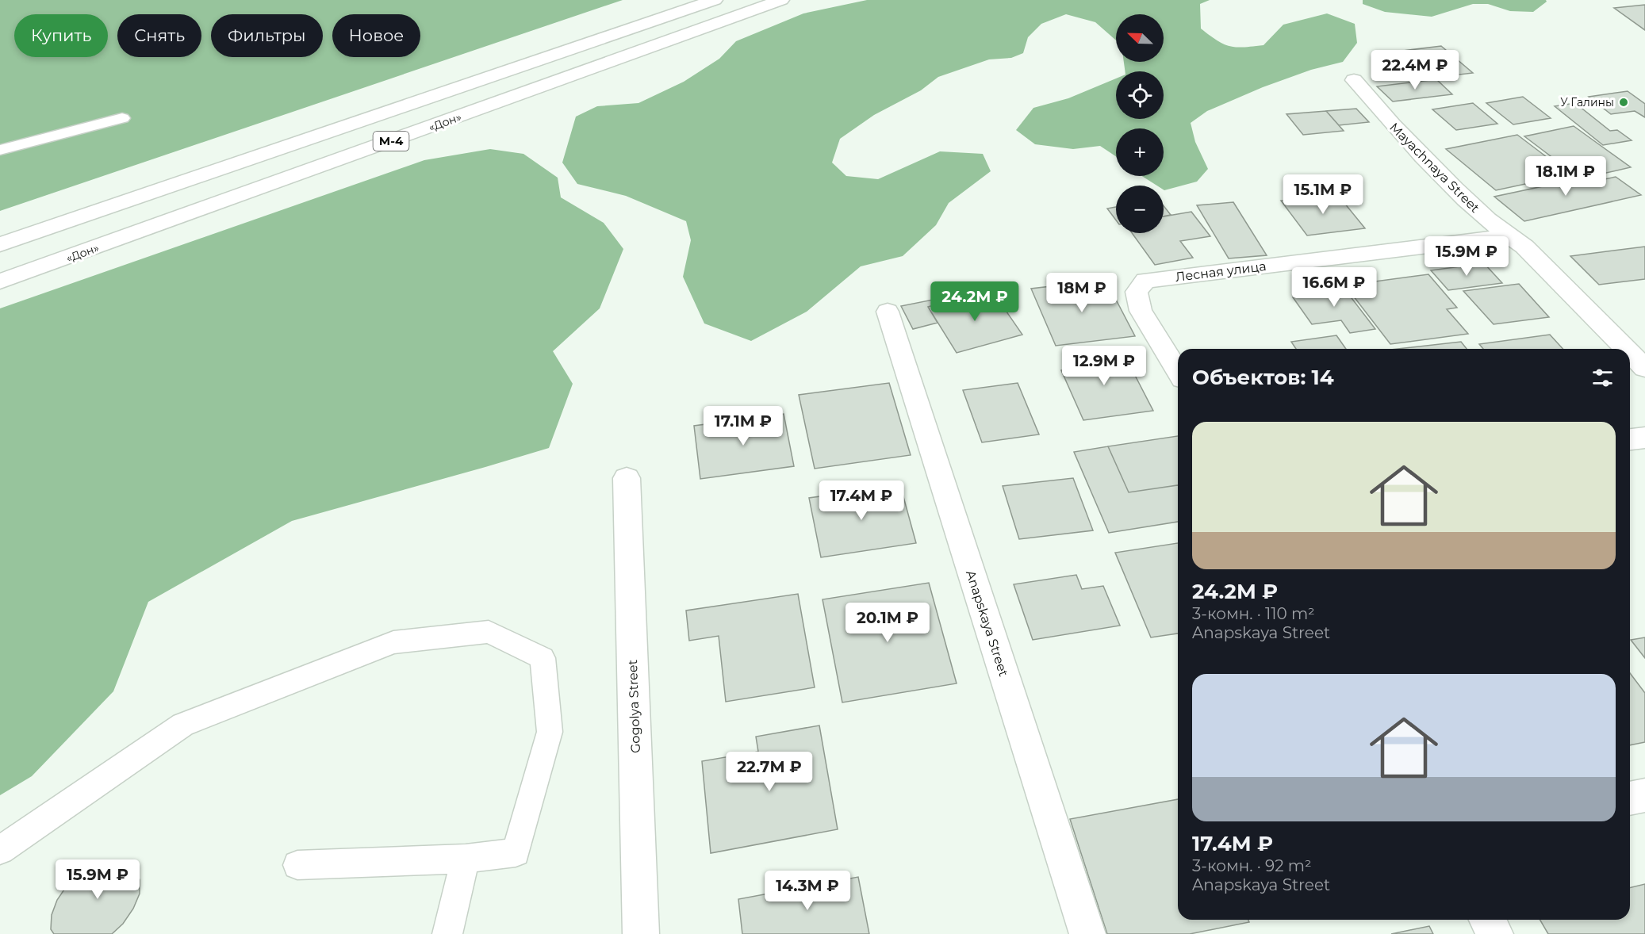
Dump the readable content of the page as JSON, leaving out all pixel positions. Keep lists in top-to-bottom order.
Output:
{
  "streets": {
    "main road": [
      "«Дон»",
      "М-4",
      "Mayachnaya Street",
      "Лесная улица",
      "Anapskaya Street",
      "Gogolya Street"
    ]
  },
  "crossings": [
    ["Mayachnaya Street", "Лесная улица"]
  ],
  "places": ["У Галины"],
  "north": "top left",
  "page": {
    "map_buttons": ["+", "−"],
    "chip": [
      "Купить",
      "Снять",
      "Фильтры",
      "Новое"
    ],
    "price": [
      "22.4M ₽",
      "18.1M ₽",
      "15.1M ₽",
      "15.9M ₽",
      "16.6M ₽",
      "18M ₽",
      "24.2M ₽",
      "12.9M ₽",
      "17.1M ₽",
      "17.4M ₽",
      "20.1M ₽",
      "22.7M ₽",
      "15.9M ₽",
      "14.3M ₽"
    ],
    "heading": "Объектов: 14",
    "list": [
      {
        "name": "24.2M ₽",
        "note": "3-комн. · 110 m² · Anapskaya Street"
      },
      {
        "name": "17.4M ₽",
        "note": "3-комн. · 92 m² · Anapskaya Street"
      }
    ]
  }
}
